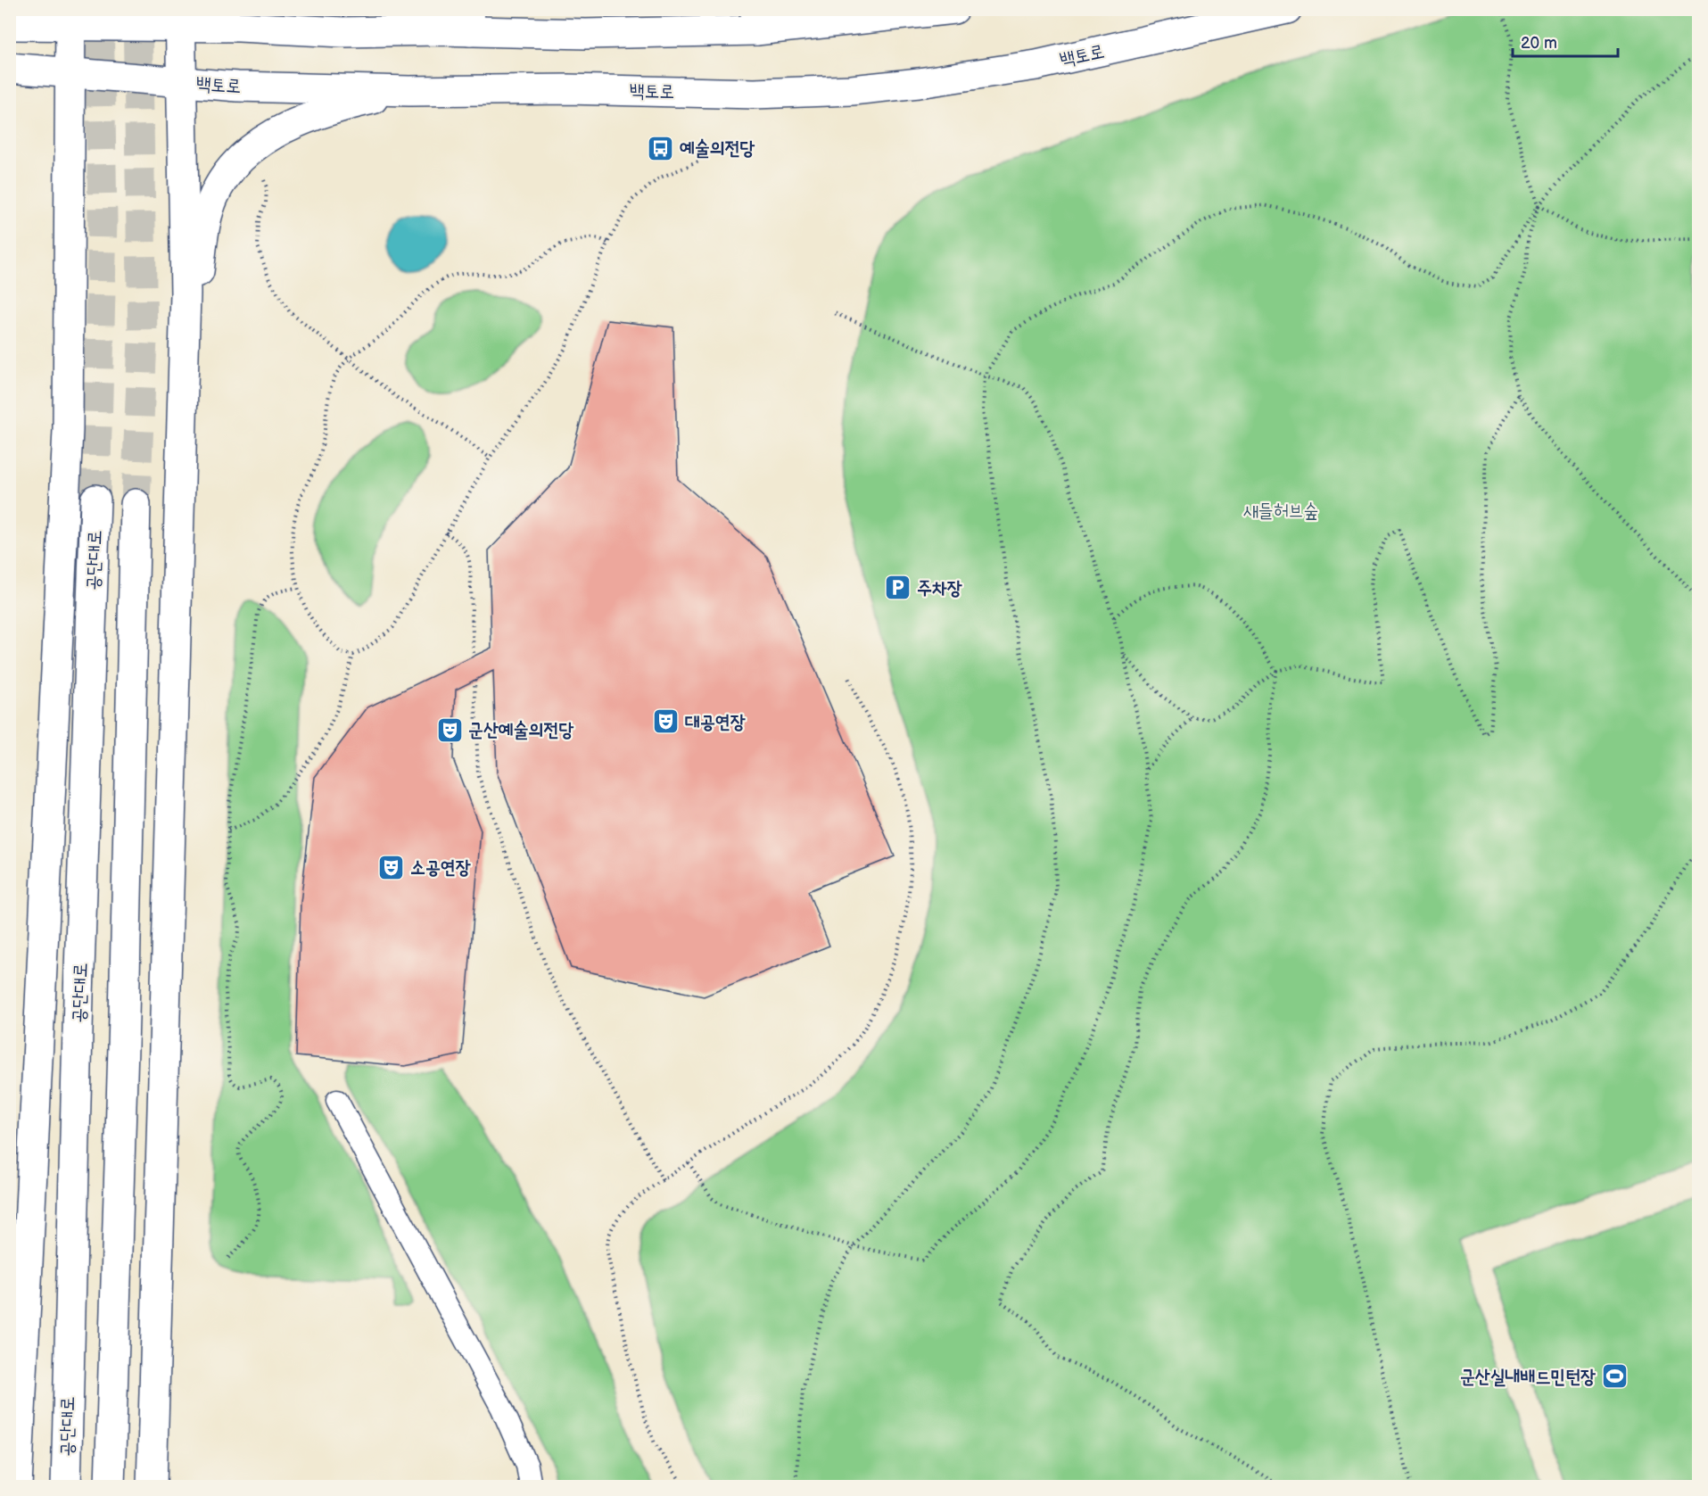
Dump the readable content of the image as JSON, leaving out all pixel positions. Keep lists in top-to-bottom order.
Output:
{
  "streets": {
    "street": ["백토로", "공단대로"]
  },
  "parks": ["새들허브숲"],
  "places": {
    "bus stop": ["예술의전당"],
    "parking": ["주차장"],
    "theatre": ["대공연장", "군산예술의전당", "소공연장"],
    "sports": ["군산실내배드민턴장"]
  },
  "scale_bar": "20 m"
}
